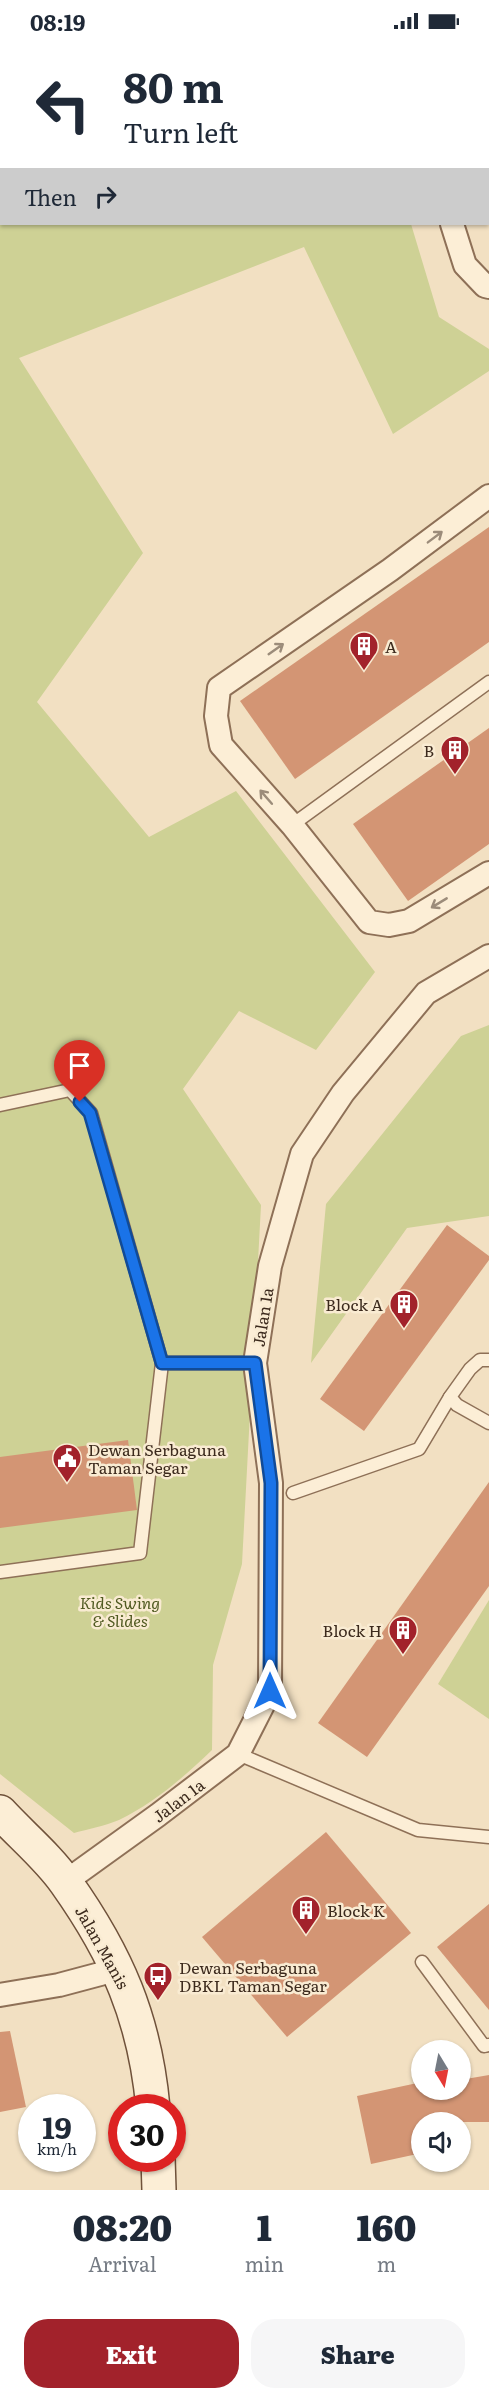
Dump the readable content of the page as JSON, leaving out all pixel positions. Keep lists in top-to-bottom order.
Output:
{
  "streets": {
    "street": ["Jalan 1a", "Jalan Manis"]
  },
  "crossings": [
    ["Jalan 1a", "Jalan Manis"]
  ],
  "parks": ["Kids Swing & Slides"],
  "places": {
    "building": [
      "A",
      "B",
      "Block A",
      "Block H",
      "Block K"
    ],
    "public building": ["Dewan Serbaguna Taman Segar"],
    "bus stop": ["Dewan Serbaguna DBKL Taman Segar"]
  },
  "north": "bottom",
  "page": {
    "status": "08:19",
    "turn": ["80 m", "Turn left"],
    "then": "Then",
    "speed": "19 km/h",
    "limit": "30",
    "eta": [
      "08:20",
      "Arrival",
      "1",
      "min",
      "160",
      "m"
    ],
    "buttons": ["Exit", "Share"]
  }
}
